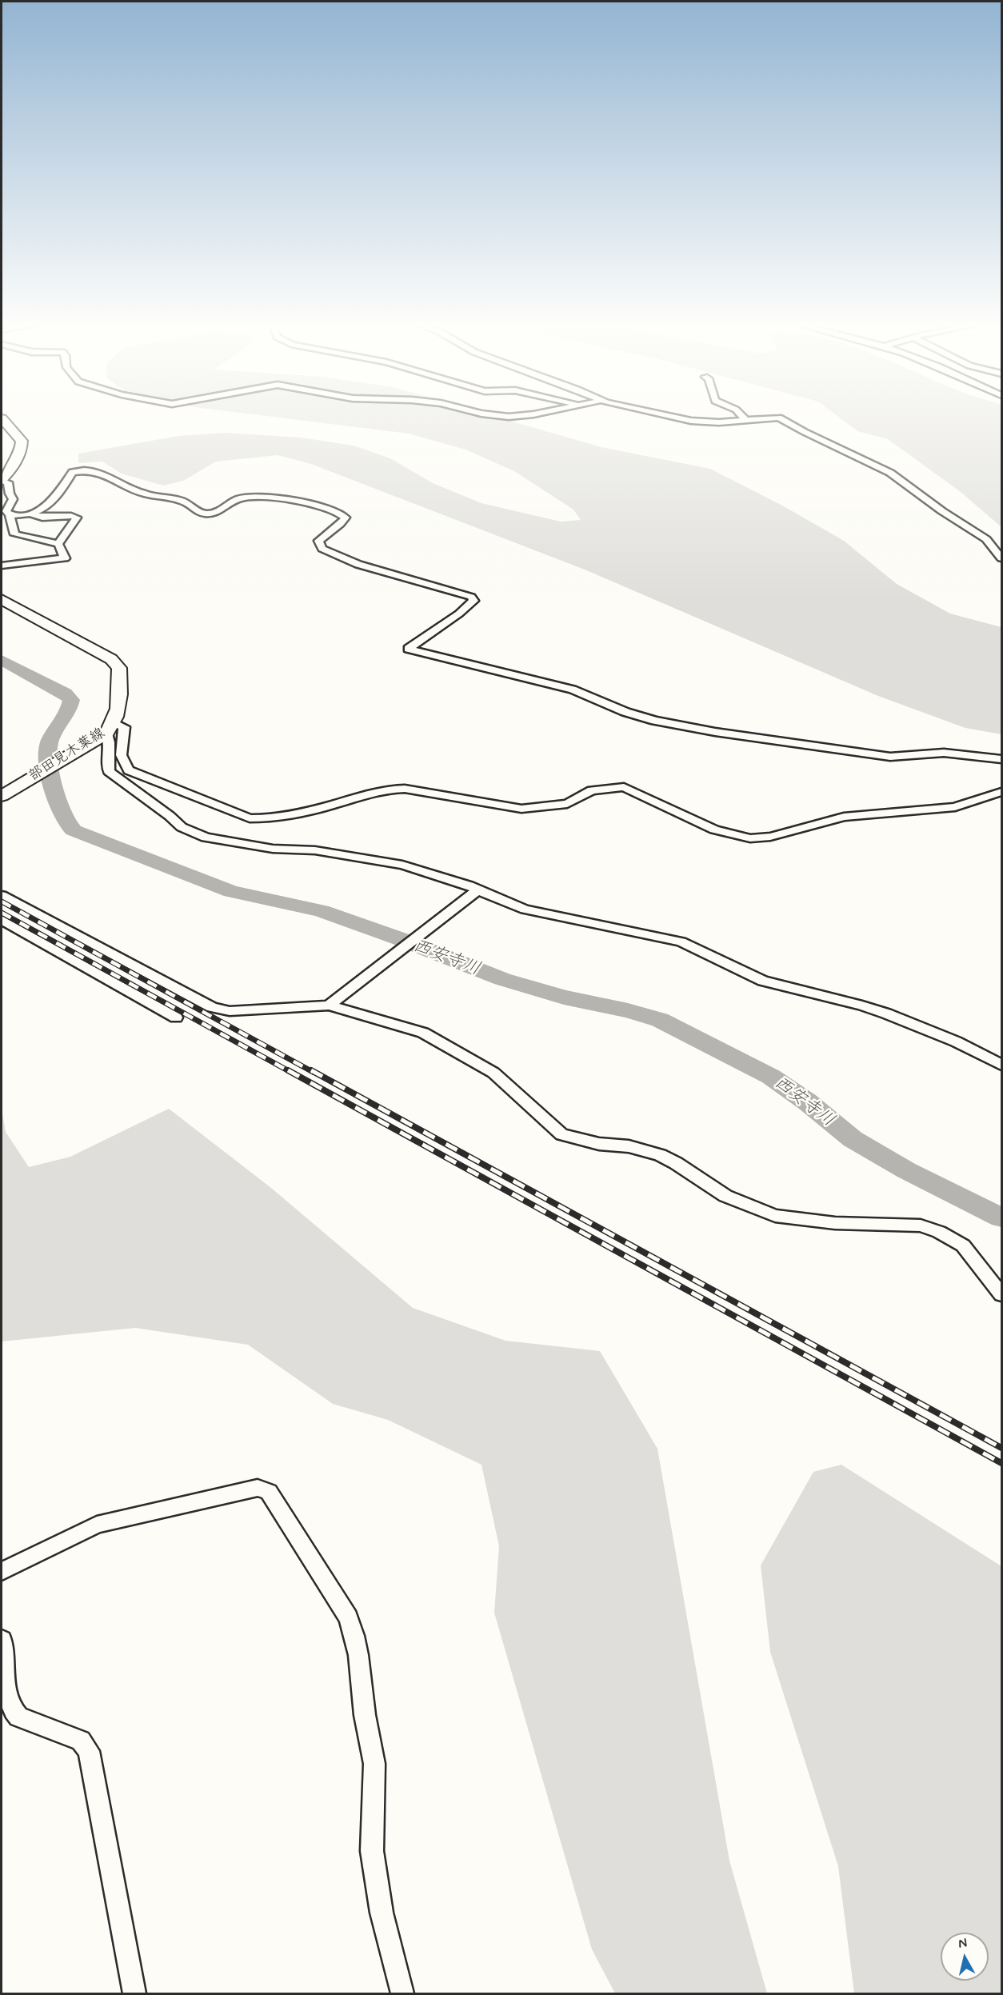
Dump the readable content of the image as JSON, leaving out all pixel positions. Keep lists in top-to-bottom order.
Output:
{
  "streets": {
    "main road": ["部田見木葉線"]
  },
  "water": ["西安寺川"],
  "north": "top"
}
